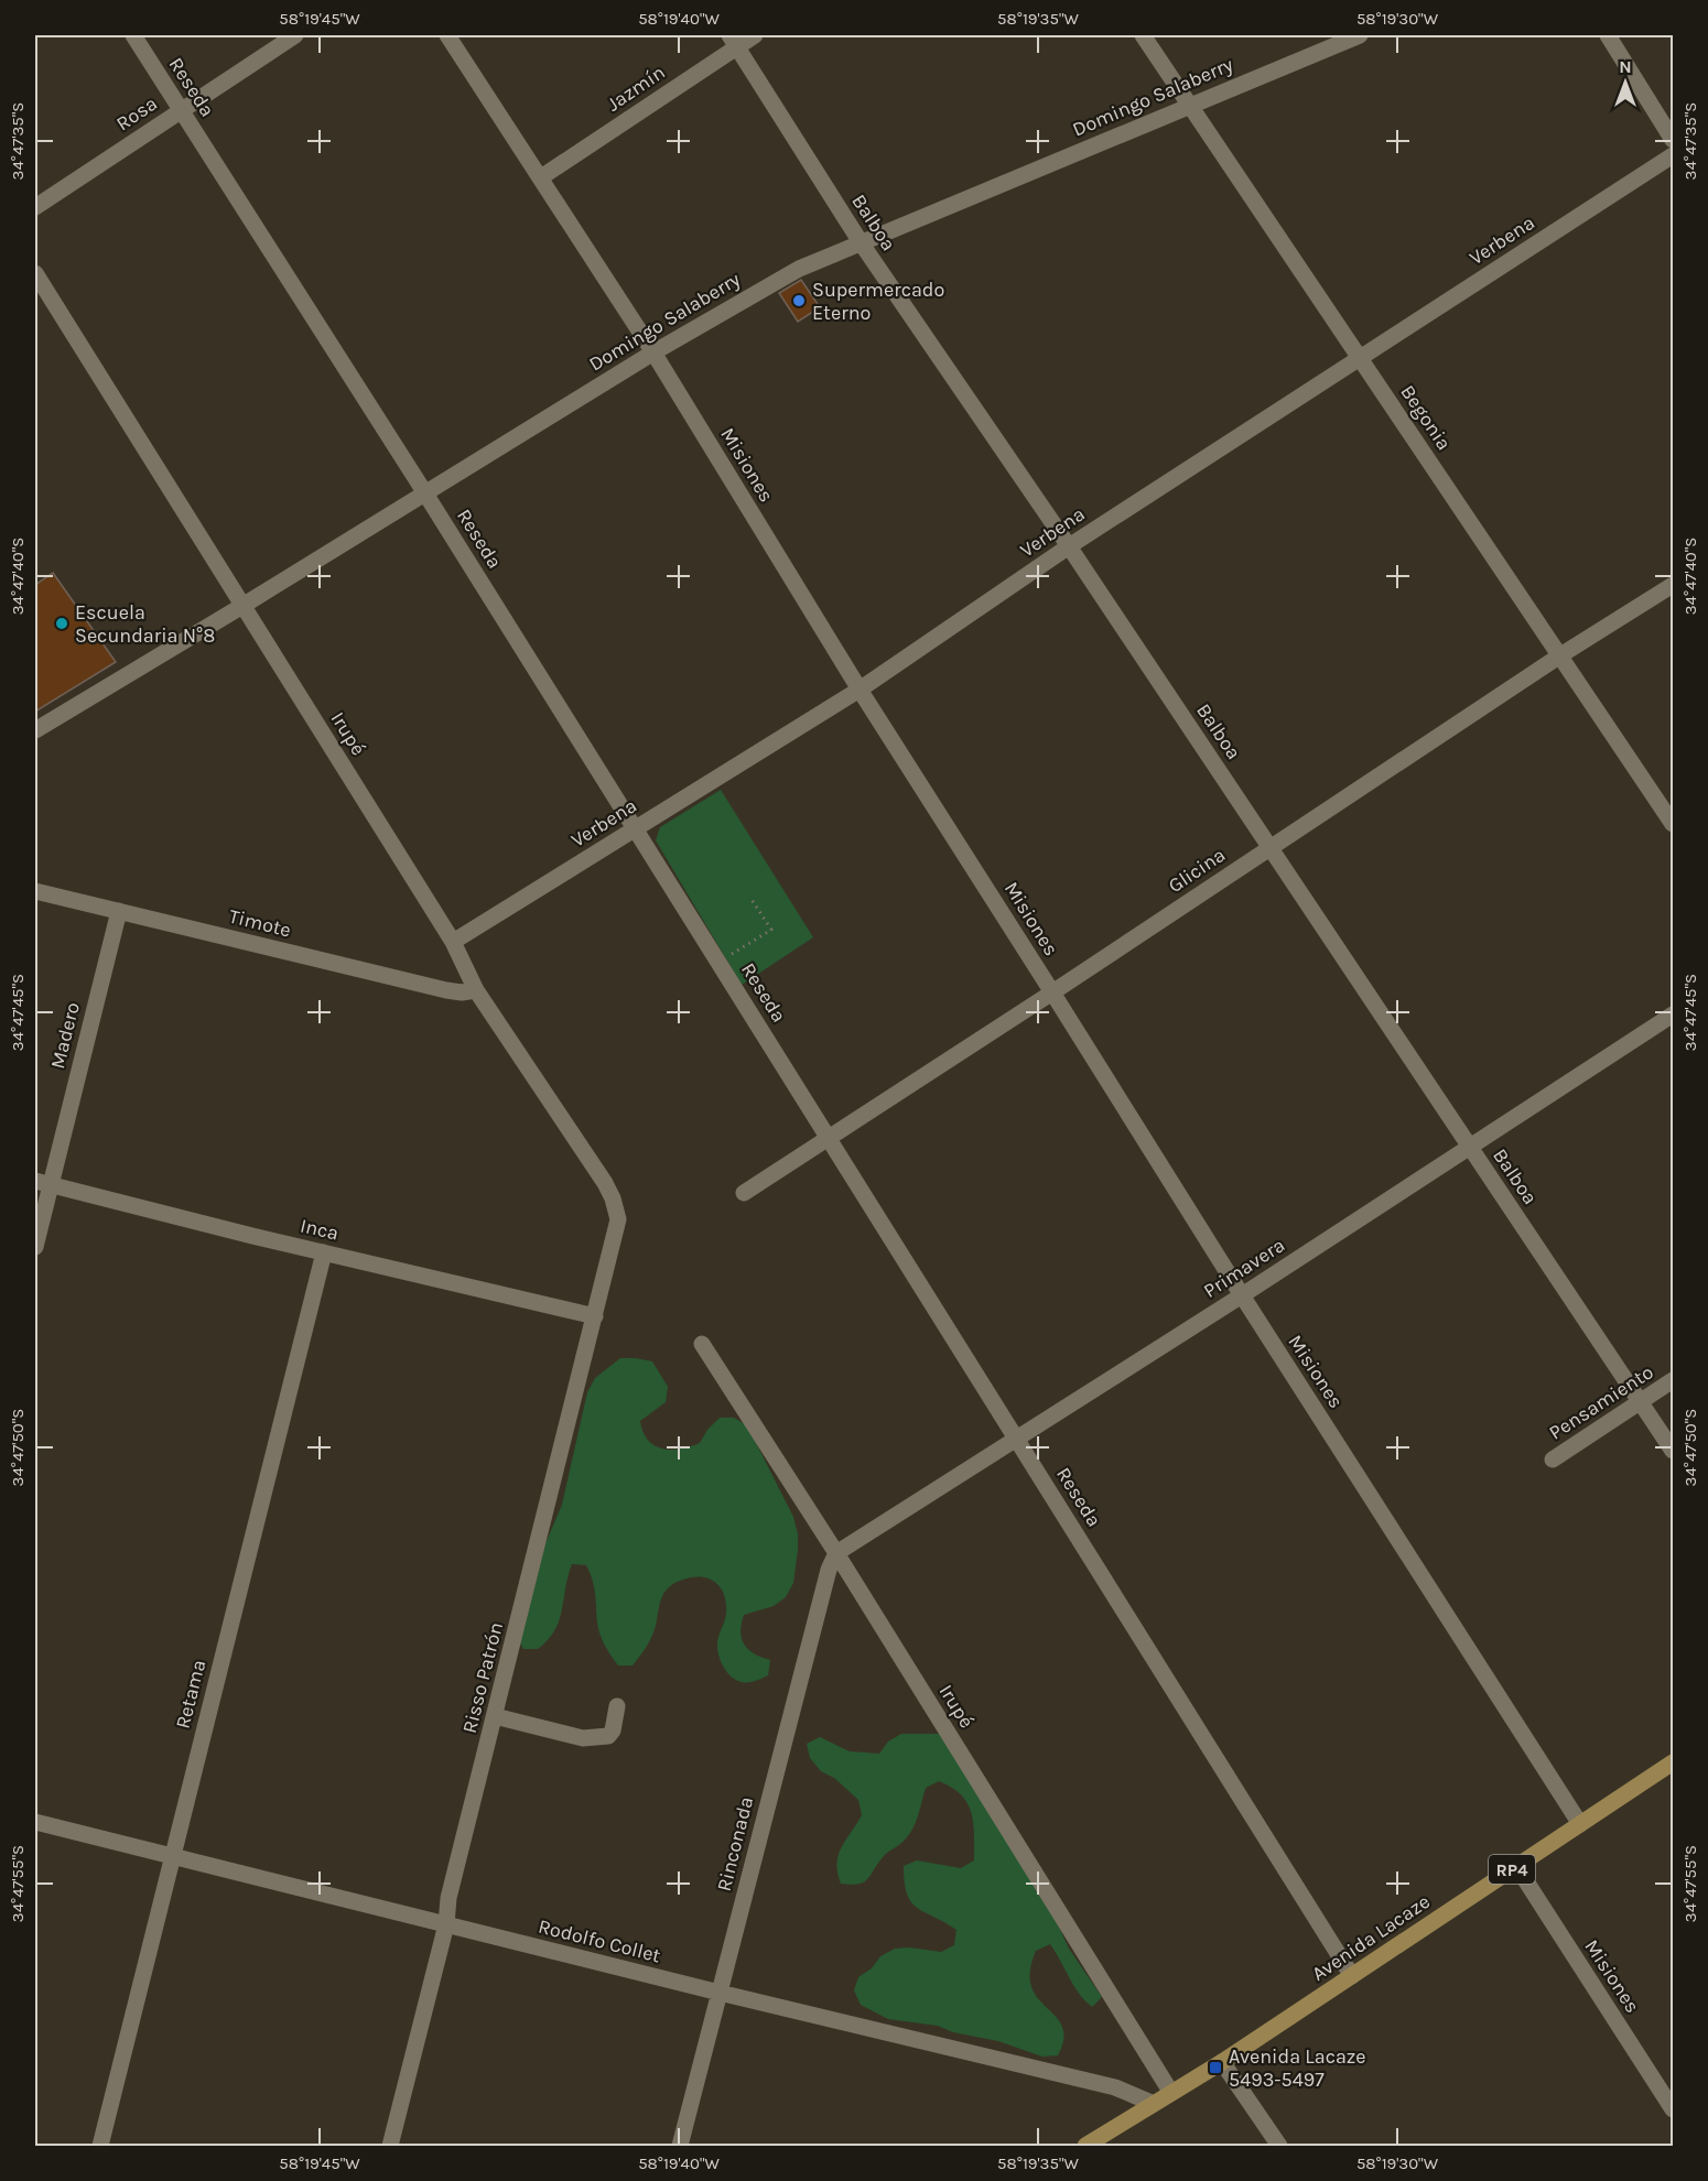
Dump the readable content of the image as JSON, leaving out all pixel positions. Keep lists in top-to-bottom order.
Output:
{
  "streets": {
    "main road": ["RP4", "Avenida Lacaze"],
    "street": [
      "Reseda",
      "Jazmín",
      "Domingo Salaberry",
      "Rosa",
      "Balboa",
      "Verbena",
      "Begonia",
      "Misiones",
      "Irupé",
      "Glicina",
      "Timote",
      "Madero",
      "Inca",
      "Primavera",
      "Pensamiento",
      "Risso Patrón",
      "Retama",
      "Rinconada",
      "Rodolfo Collet"
    ]
  },
  "crossings": [
    ["Reseda", "Domingo Salaberry"],
    ["Reseda", "Rosa"],
    ["Reseda", "Verbena"],
    ["Reseda", "Glicina"],
    ["Reseda", "Primavera"],
    ["Reseda", "Avenida Lacaze"],
    ["Jazmín", "Balboa"],
    ["Jazmín", "Misiones"],
    ["Domingo Salaberry", "Balboa"],
    ["Domingo Salaberry", "Begonia"],
    ["Domingo Salaberry", "Misiones"],
    ["Domingo Salaberry", "Irupé"],
    ["Balboa", "Verbena"],
    ["Balboa", "Glicina"],
    ["Balboa", "Primavera"],
    ["Balboa", "Pensamiento"],
    ["Verbena", "Begonia"],
    ["Verbena", "Misiones"],
    ["Verbena", "Irupé"],
    ["Begonia", "Glicina"],
    ["Misiones", "Glicina"],
    ["Misiones", "Primavera"],
    ["Misiones", "Avenida Lacaze"],
    ["Irupé", "Timote"],
    ["Irupé", "Primavera"],
    ["Irupé", "Risso Patrón"],
    ["Irupé", "Rinconada"],
    ["Irupé", "Avenida Lacaze"],
    ["Timote", "Madero"],
    ["Madero", "Inca"],
    ["Inca", "Risso Patrón"],
    ["Inca", "Retama"],
    ["Primavera", "Rinconada"],
    ["Risso Patrón", "Rodolfo Collet"],
    ["Retama", "Rodolfo Collet"],
    ["Rinconada", "Rodolfo Collet"],
    ["Avenida Lacaze", "Rodolfo Collet"]
  ],
  "places": {
    "other": ["Supermercado Eterno", "Escuela Secundaria N°8"],
    "transit": ["Avenida Lacaze 5493-5497"]
  },
  "north": "top",
  "coordinates": [
    "58°19'45\"W",
    "58°19'40\"W",
    "58°19'35\"W",
    "58°19'30\"W",
    "34°47'35\"S",
    "34°47'40\"S",
    "34°47'45\"S",
    "34°47'50\"S",
    "34°47'55\"S"
  ]
}
